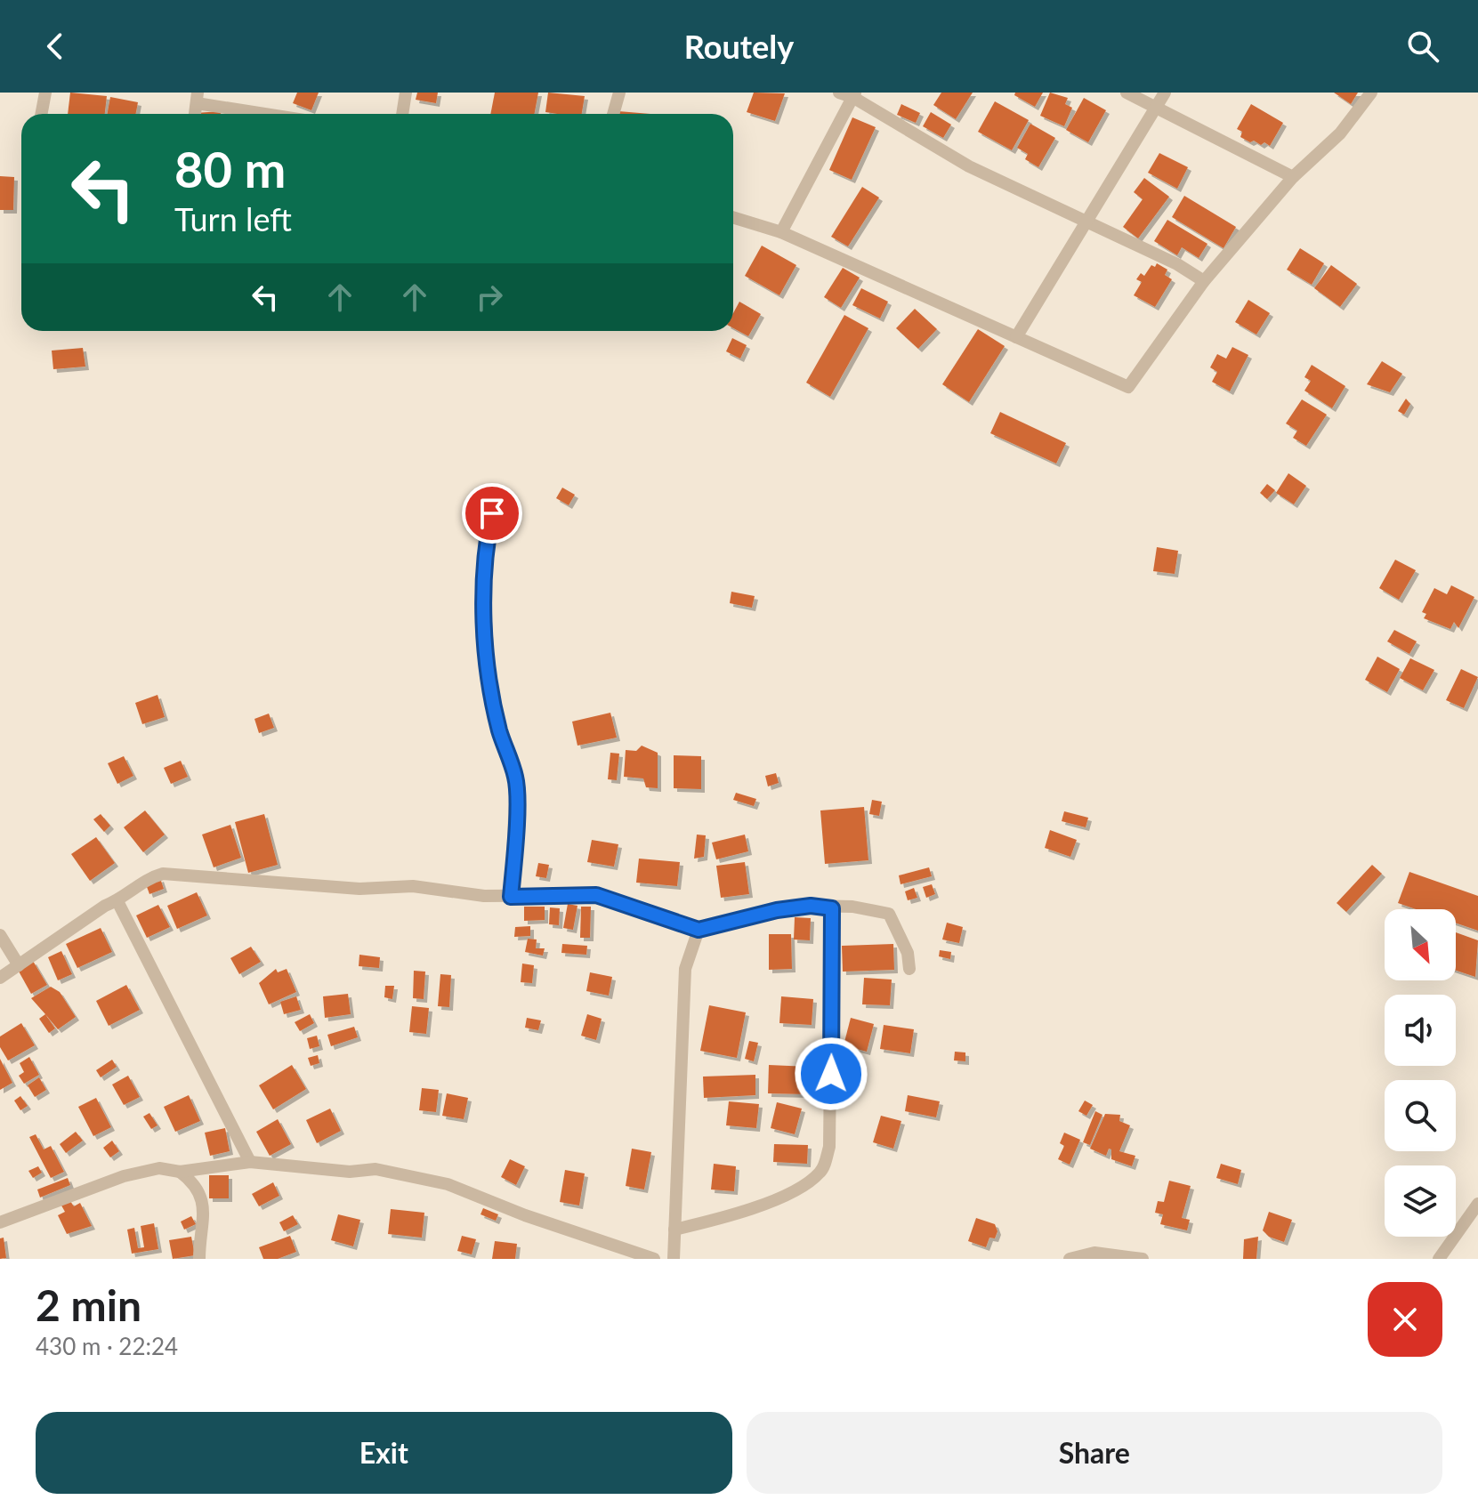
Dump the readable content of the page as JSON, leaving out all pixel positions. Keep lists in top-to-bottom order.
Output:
{
  "north": "bottom right",
  "page": {
    "header": "Routely",
    "turn": ["80 m", "Turn left"],
    "heading": ["2 min", "430 m · 22:24"],
    "buttons": ["Exit", "Share"]
  }
}
